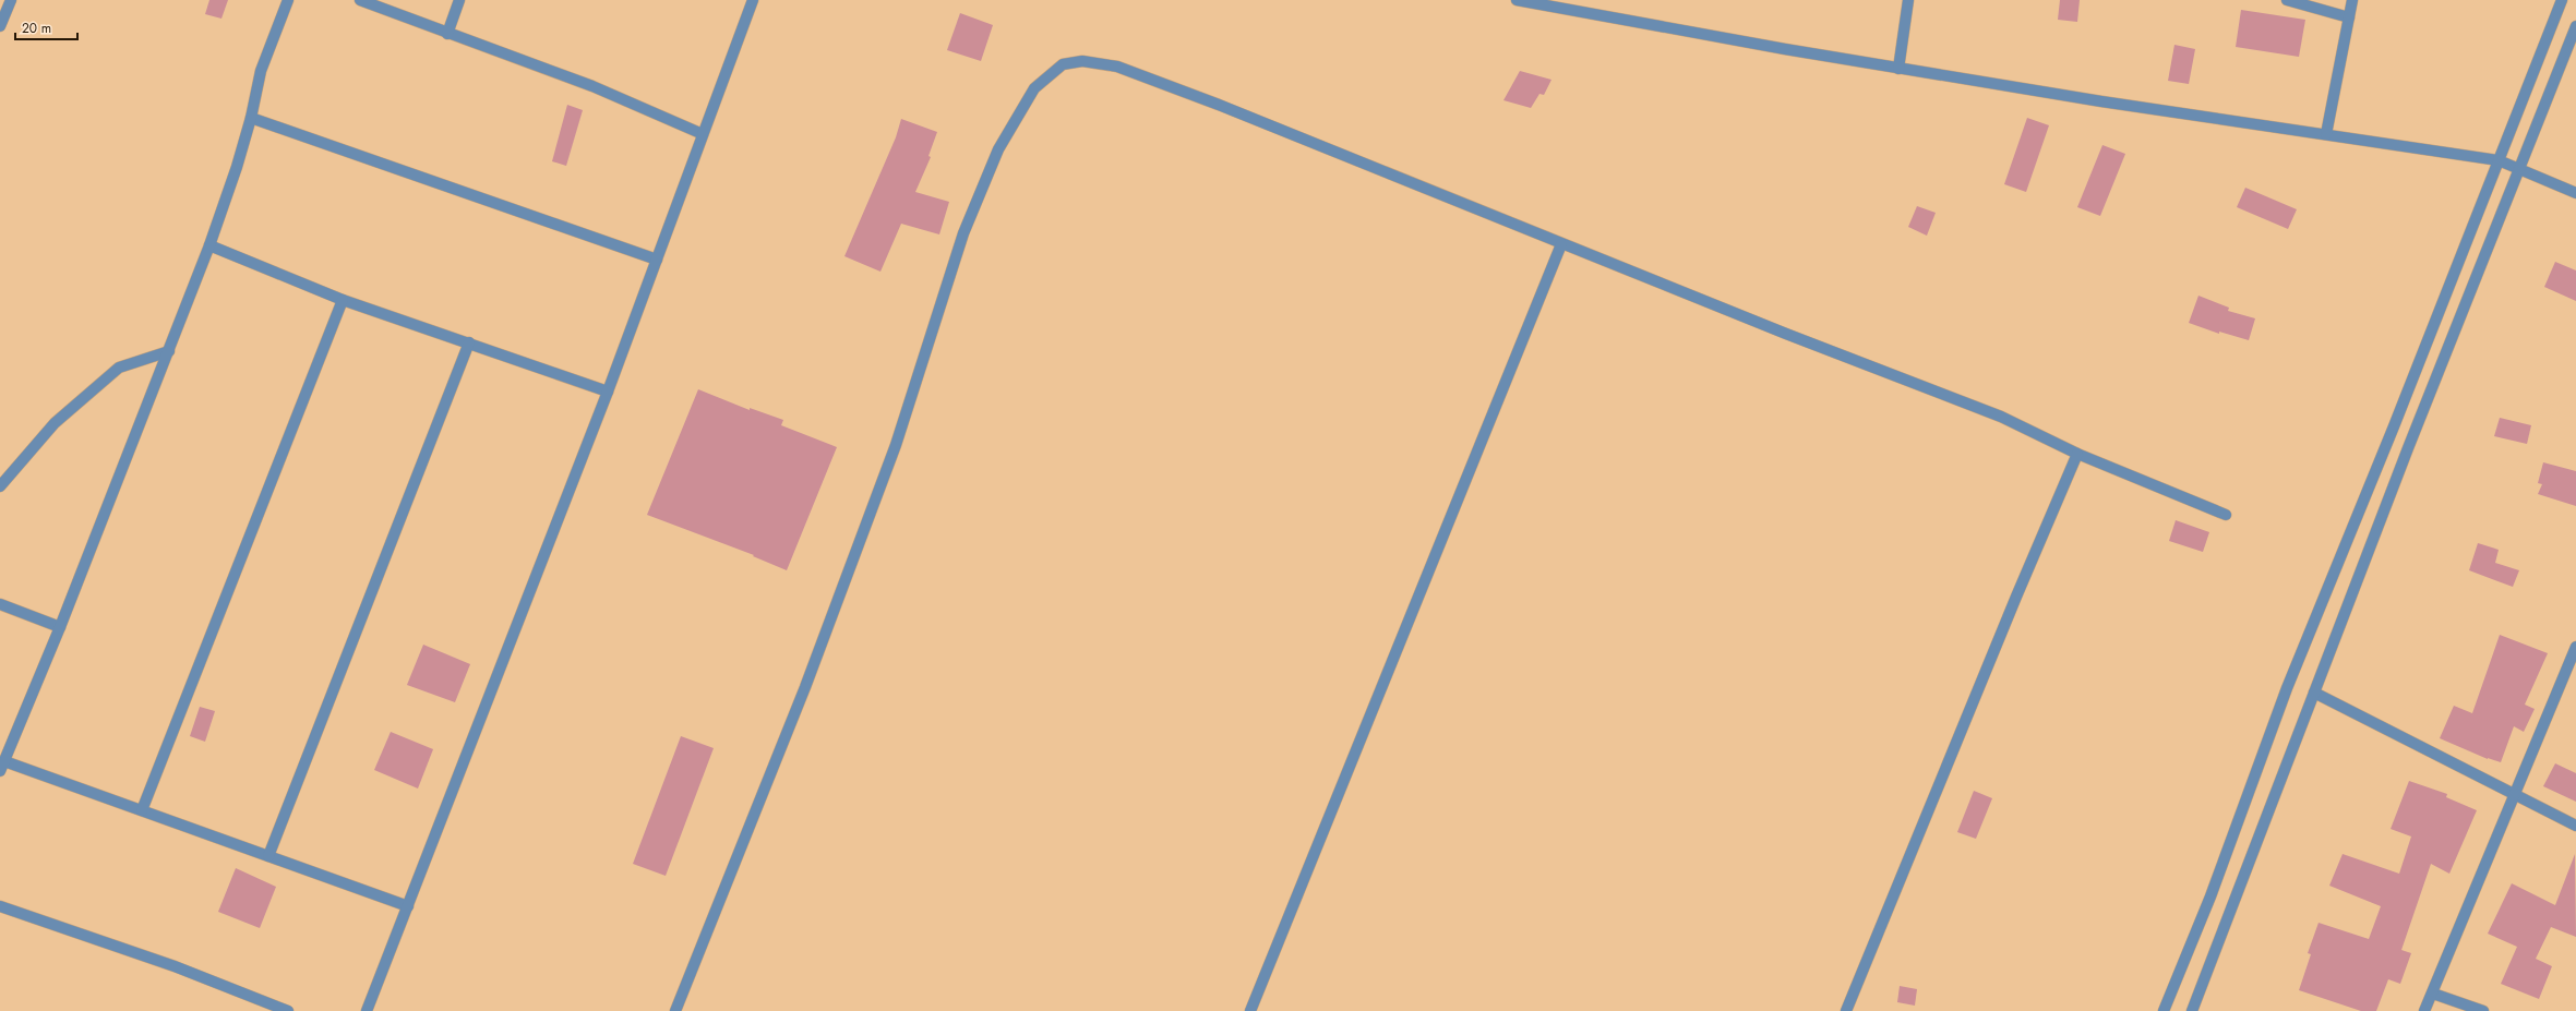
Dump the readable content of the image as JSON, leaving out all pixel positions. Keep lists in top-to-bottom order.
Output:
{
  "scale_bar": "20 m"
}
